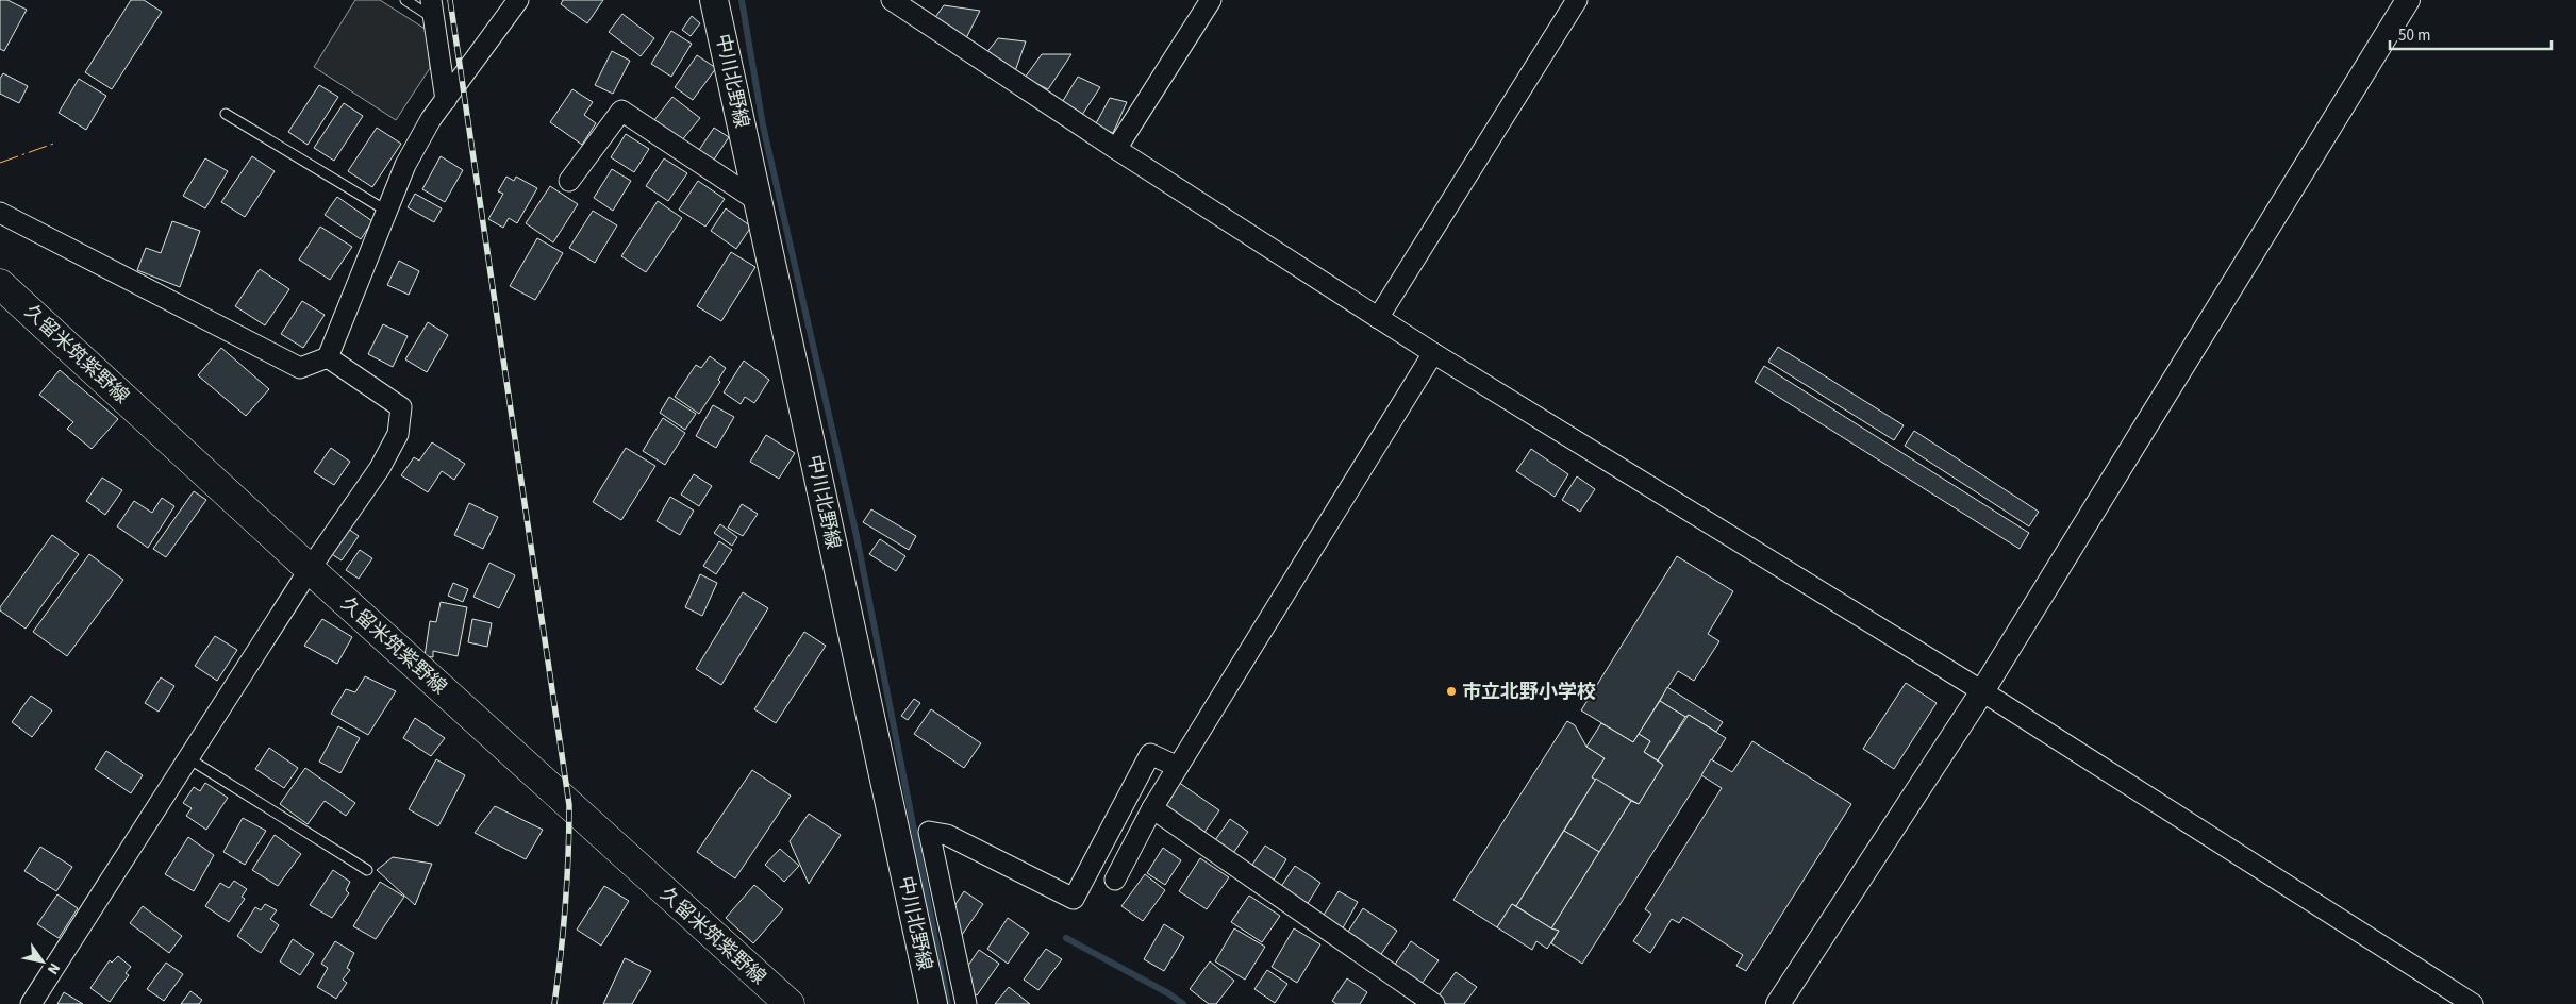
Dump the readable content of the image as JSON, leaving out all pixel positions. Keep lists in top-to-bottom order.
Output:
{
  "streets": {
    "main road": ["中川北野線", "久留米筑紫野線"]
  },
  "places": ["市立北野小学校"],
  "scale_bar": "50 m",
  "north": "bottom right"
}
